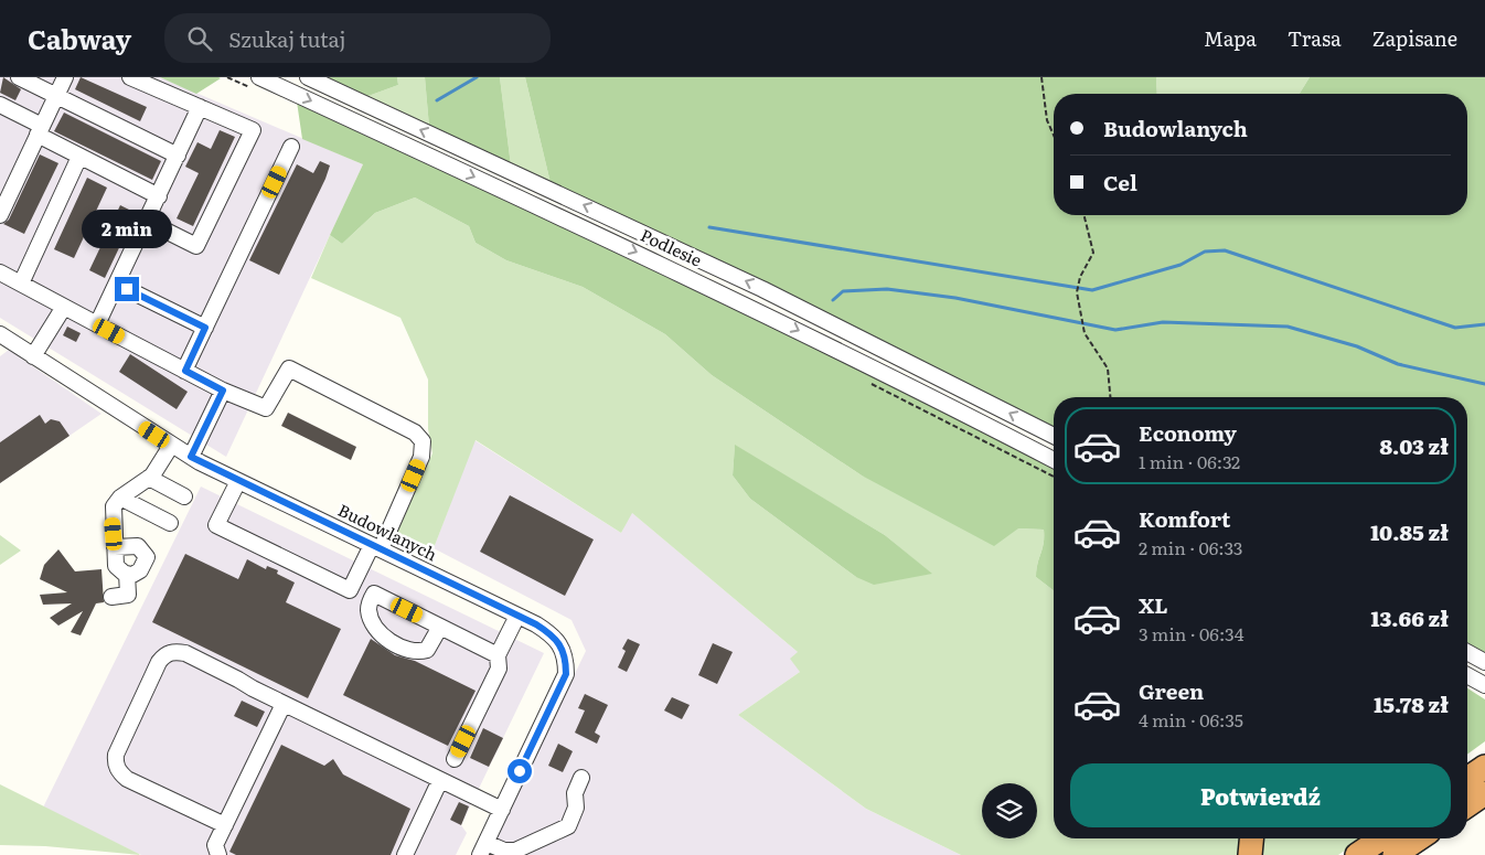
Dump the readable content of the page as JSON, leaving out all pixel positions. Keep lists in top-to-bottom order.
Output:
{
  "streets": {
    "street": ["Podlesie", "Budowlanych"]
  },
  "page": {
    "header": "Cabway",
    "search": "Szukaj tutaj",
    "nav": ["Mapa", "Trasa", "Zapisane"],
    "banner": ["Budowlanych", "Cel"],
    "bubble": "2 min",
    "list": [
      {
        "name": "Economy",
        "note": "1 min · 06:32",
        "value": "8.03 zł"
      },
      {
        "name": "Komfort",
        "note": "2 min · 06:33",
        "value": "10.85 zł"
      },
      {
        "name": "XL",
        "note": "3 min · 06:34",
        "value": "13.66 zł"
      },
      {
        "name": "Green",
        "note": "4 min · 06:35",
        "value": "15.78 zł"
      }
    ],
    "buttons": "Potwierdź"
  }
}
